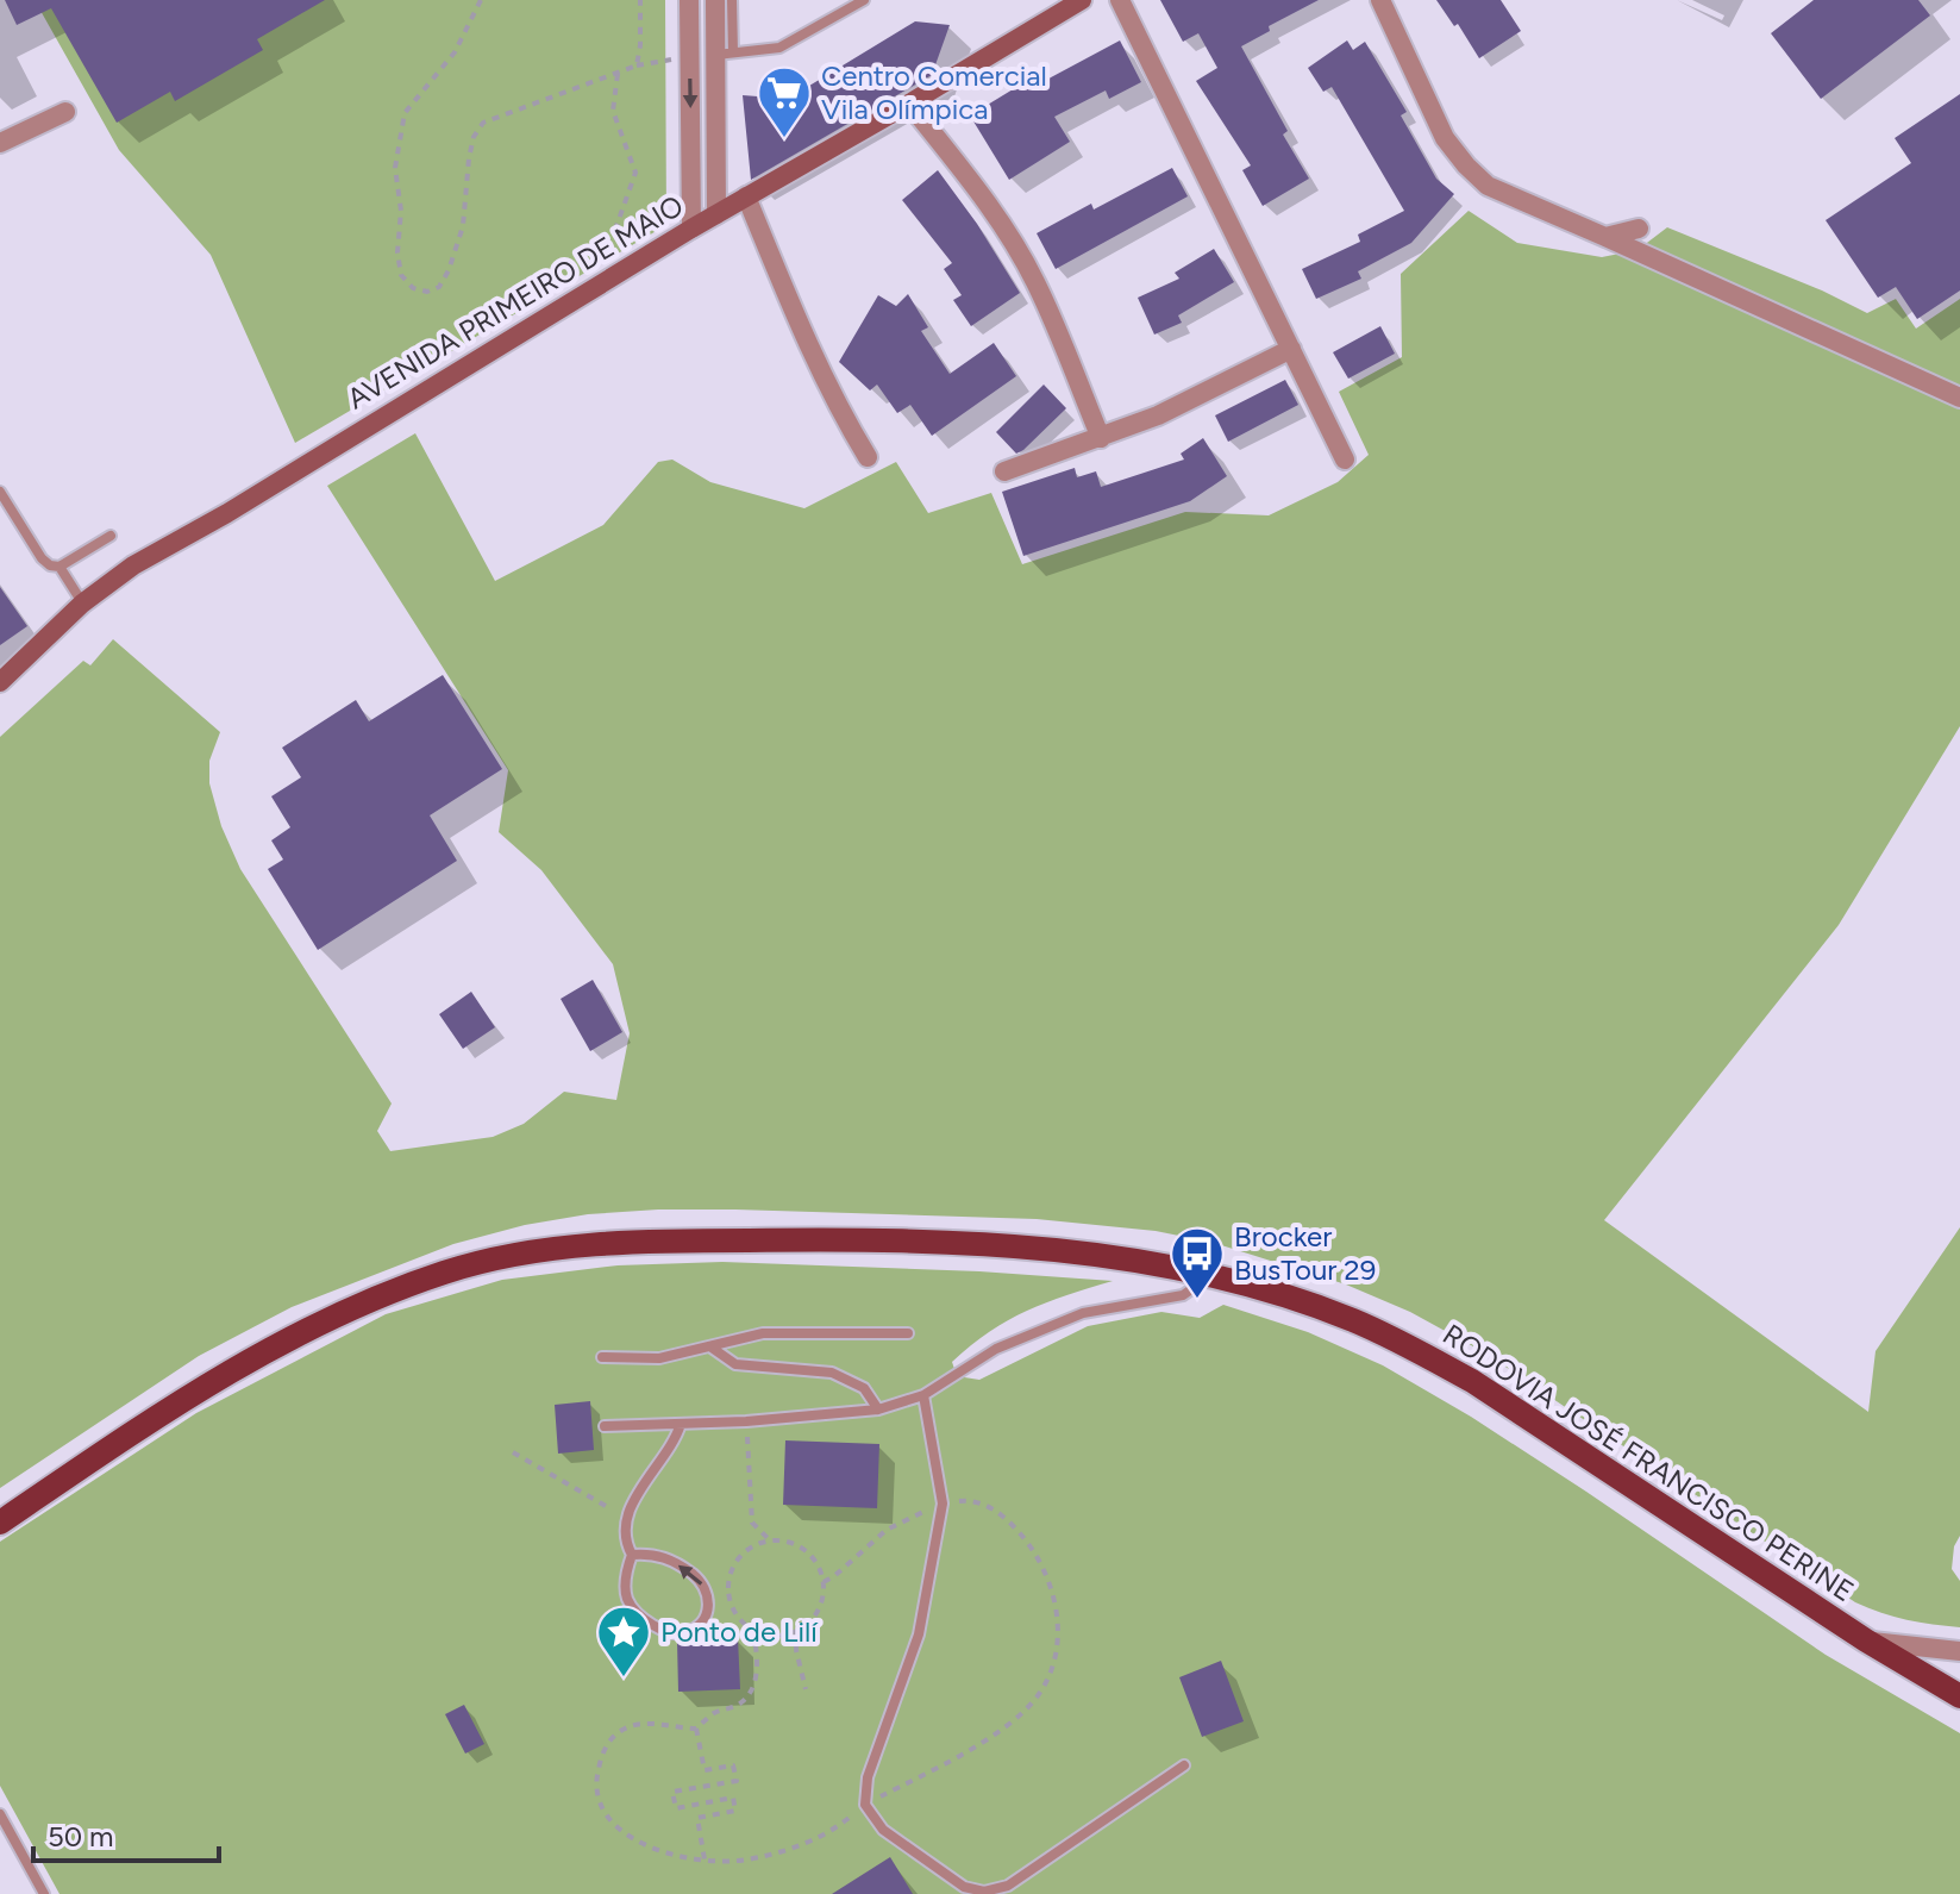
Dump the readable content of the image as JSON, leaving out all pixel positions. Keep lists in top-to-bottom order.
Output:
{
  "streets": {
    "main road": ["AVENIDA PRIMEIRO DE MAIO", "RODOVIA JOSÉ FRANCISCO PERINE"]
  },
  "places": {
    "supermarket": ["Centro Comercial Vila Olímpica"],
    "bus stop": ["Brocker BusTour 29"],
    "place": ["Ponto de Lilí"]
  },
  "scale_bar": "50 m"
}
